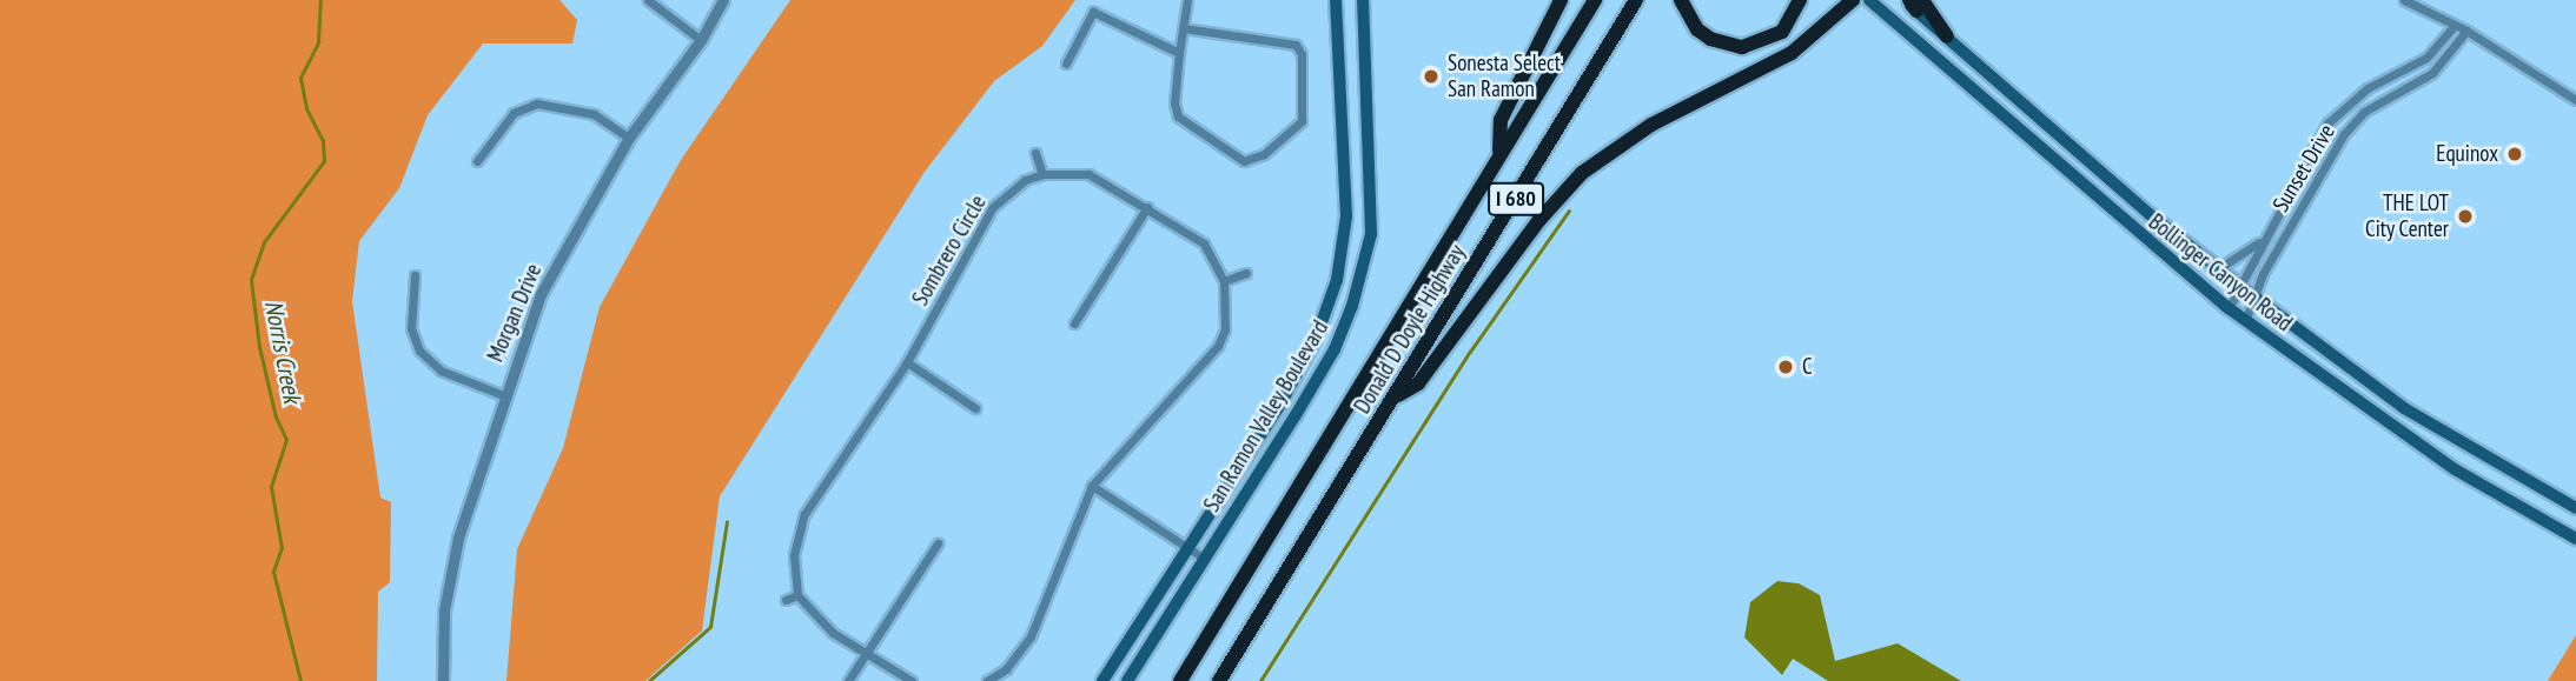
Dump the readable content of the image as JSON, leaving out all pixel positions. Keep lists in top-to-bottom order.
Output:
{
  "streets": {
    "highway": ["I 680", "Donald D Doyle Highway"],
    "main road": ["Bollinger Canyon Road", "San Ramon Valley Boulevard"],
    "street": ["Sunset Drive", "Sombrero Circle", "Morgan Drive"]
  },
  "crossings": [
    ["Sunset Drive", "Bollinger Canyon Road"]
  ],
  "water": ["Norris Creek"],
  "places": [
    "Sonesta Select San Ramon",
    "Equinox",
    "THE LOT City Center",
    "C"
  ]
}
